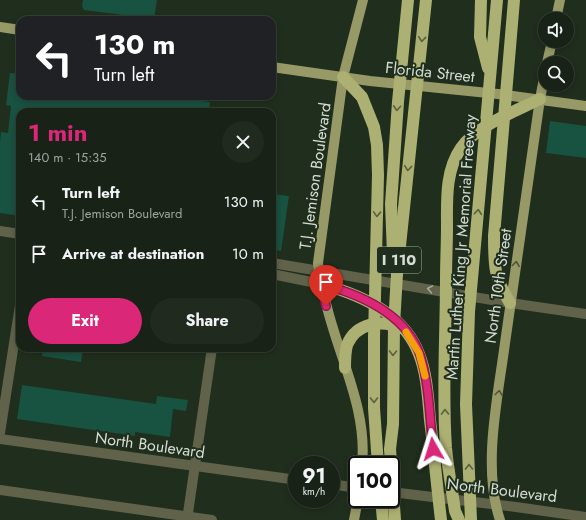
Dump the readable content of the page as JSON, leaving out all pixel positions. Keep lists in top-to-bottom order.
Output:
{
  "streets": {
    "highway": ["Martin Luther King Jr Memorial Freeway", "I 110"],
    "main road": ["Florida Street", "T.J. Jemison Boulevard", "North 10th Street"],
    "street": ["North Boulevard"]
  },
  "crossings": [
    ["Florida Street", "T.J. Jemison Boulevard"],
    ["Florida Street", "North 10th Street"],
    ["North 10th Street", "North Boulevard"]
  ],
  "one_way": ["North 10th Street"],
  "page": {
    "turn": ["130 m", "Turn left"],
    "heading": ["1 min", "140 m · 15:35"],
    "list": [
      {
        "name": "Turn left",
        "note": "T.J. Jemison Boulevard",
        "value": "130 m"
      },
      {
        "name": "Arrive at destination",
        "value": "10 m"
      }
    ],
    "buttons": ["Exit", "Share"],
    "speed": "91 km/h",
    "limit": "100"
  }
}
